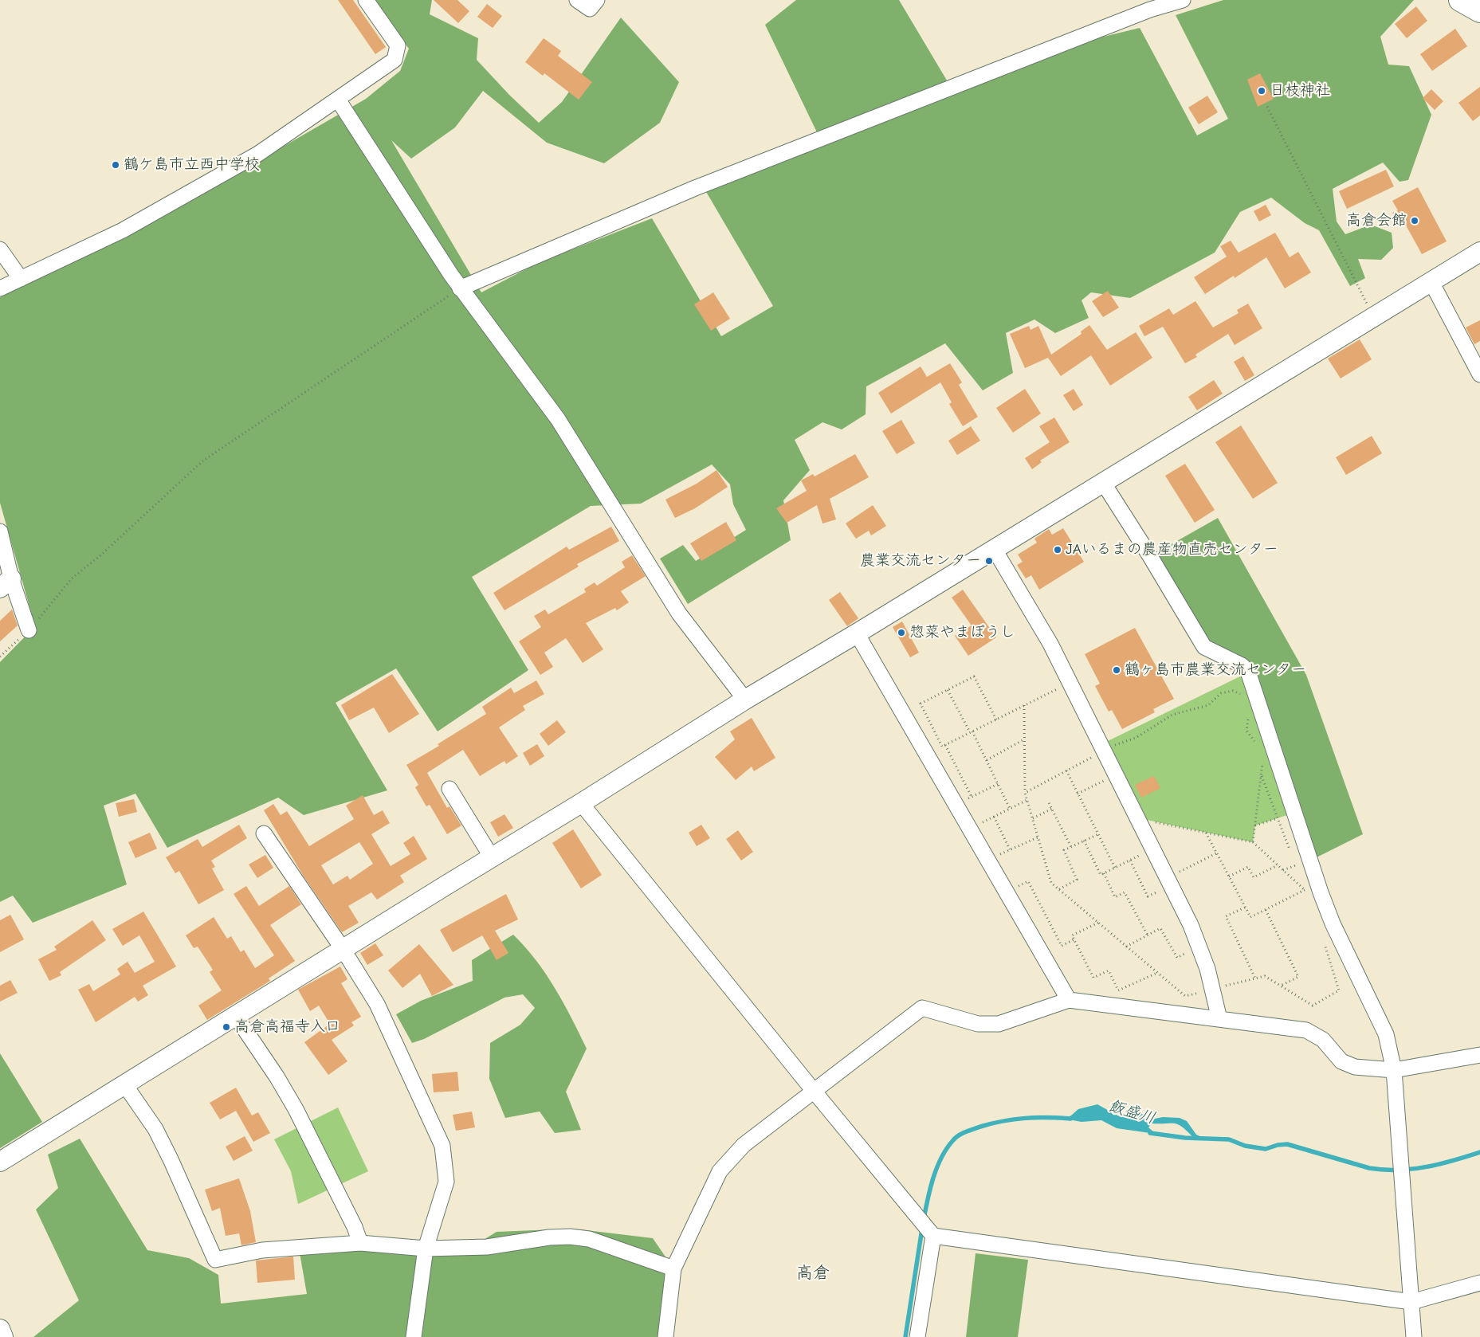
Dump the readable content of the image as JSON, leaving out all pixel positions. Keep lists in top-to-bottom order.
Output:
{
  "districts": ["高倉"],
  "water": ["飯盛川"],
  "places": [
    "日枝神社",
    "鶴ケ島市立西中学校",
    "高倉会館",
    "JAいるまの農産物直売センター",
    "農業交流センター",
    "惣菜やまぼうし",
    "鶴ヶ島市農業交流センター",
    "高倉高福寺入口"
  ]
}
